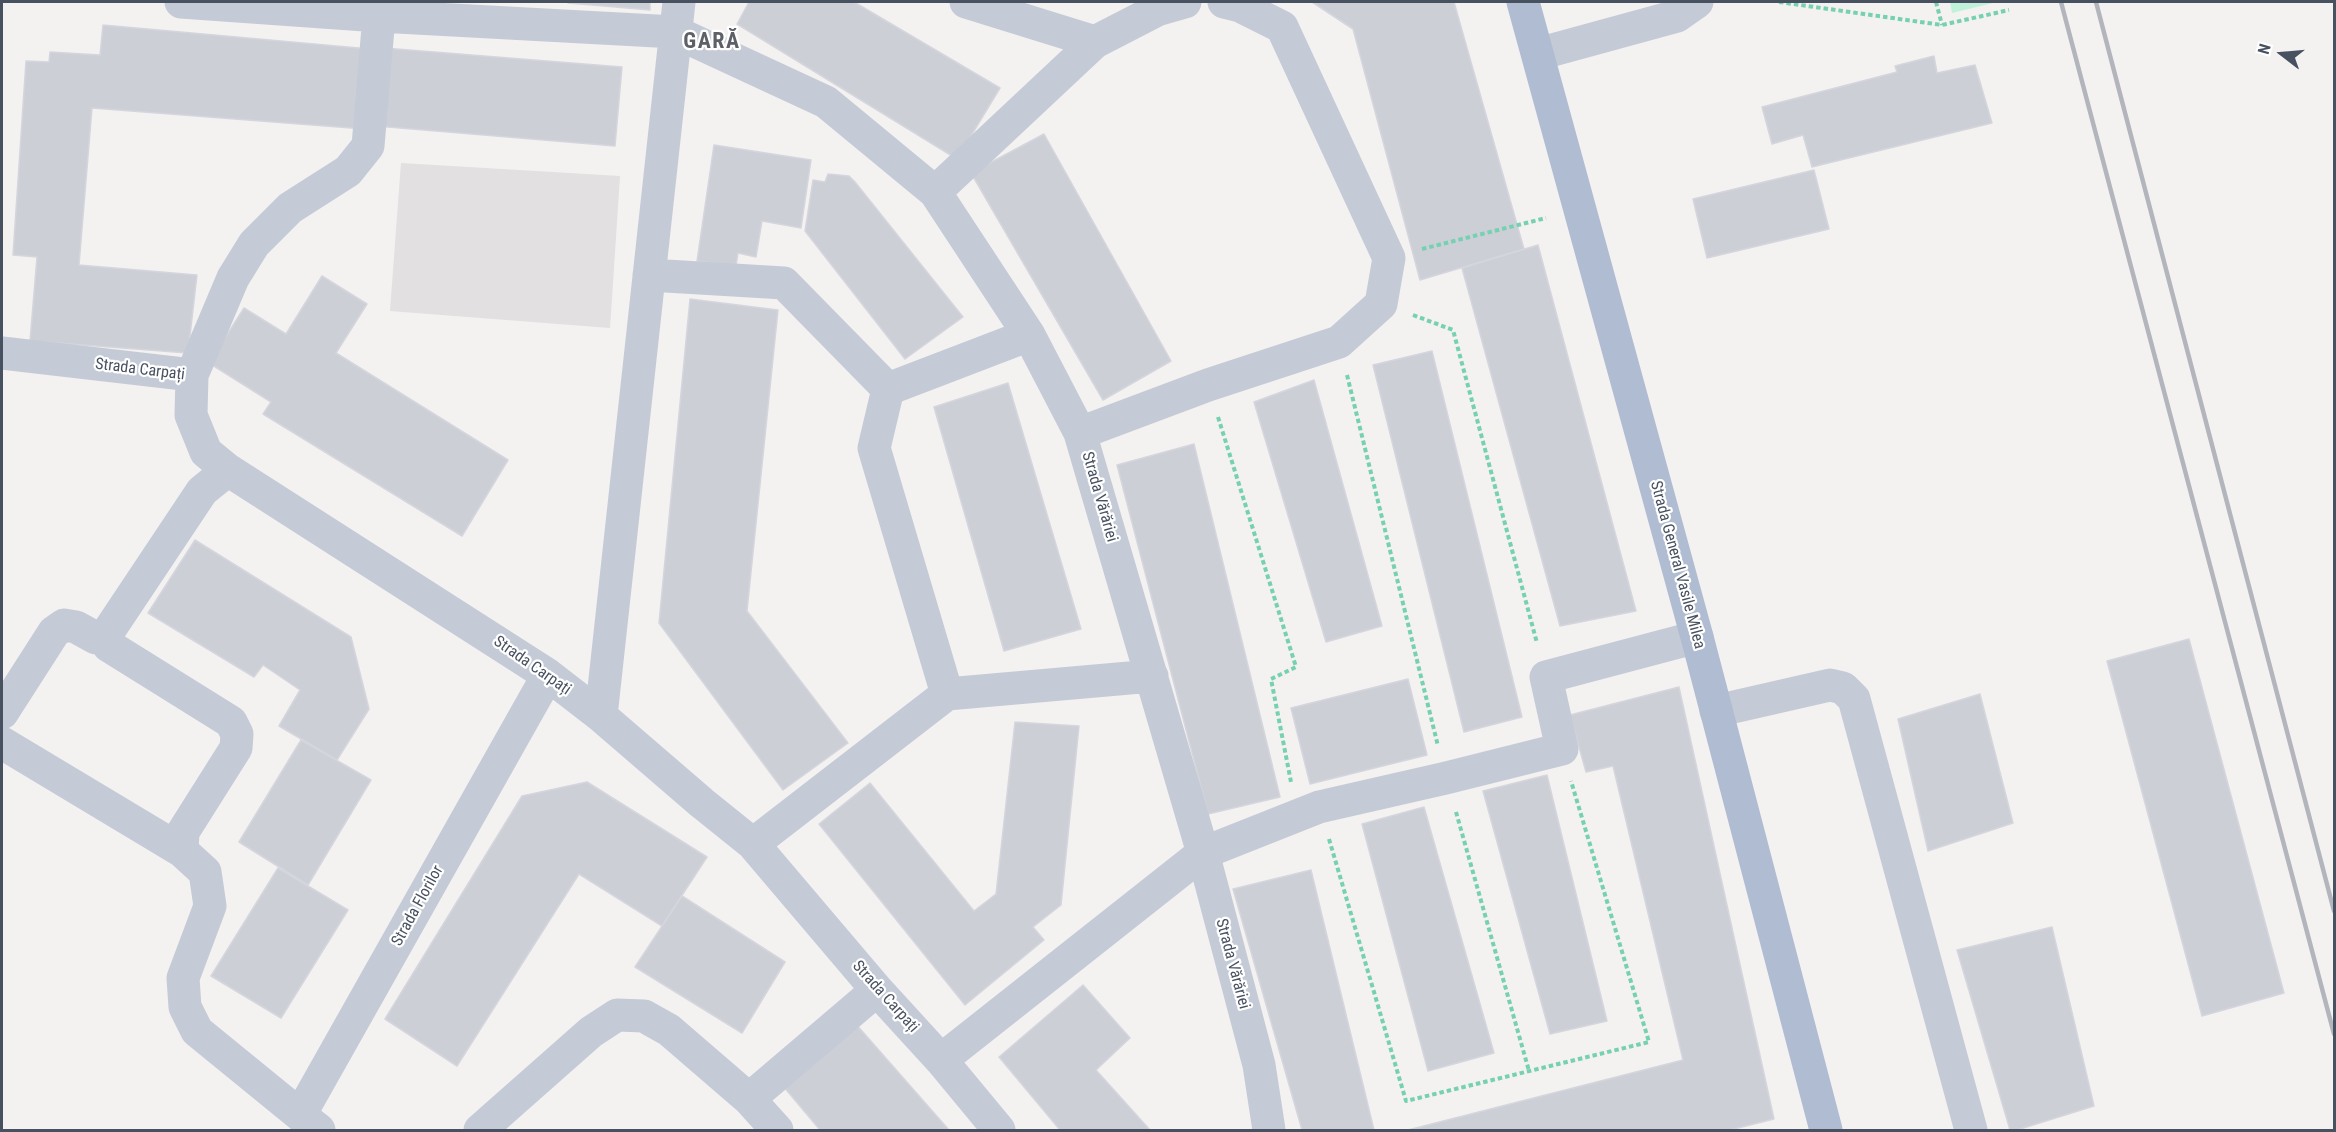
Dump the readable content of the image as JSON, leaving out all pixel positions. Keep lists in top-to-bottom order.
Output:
{
  "streets": {
    "main road": ["Strada General Vasile Milea"],
    "street": ["Strada Carpați", "Strada Vărăriei", "Strada Florilor"]
  },
  "crossings": [
    ["Strada Carpați", "Strada Florilor"]
  ],
  "districts": ["GARĂ"],
  "north": "left"
}
